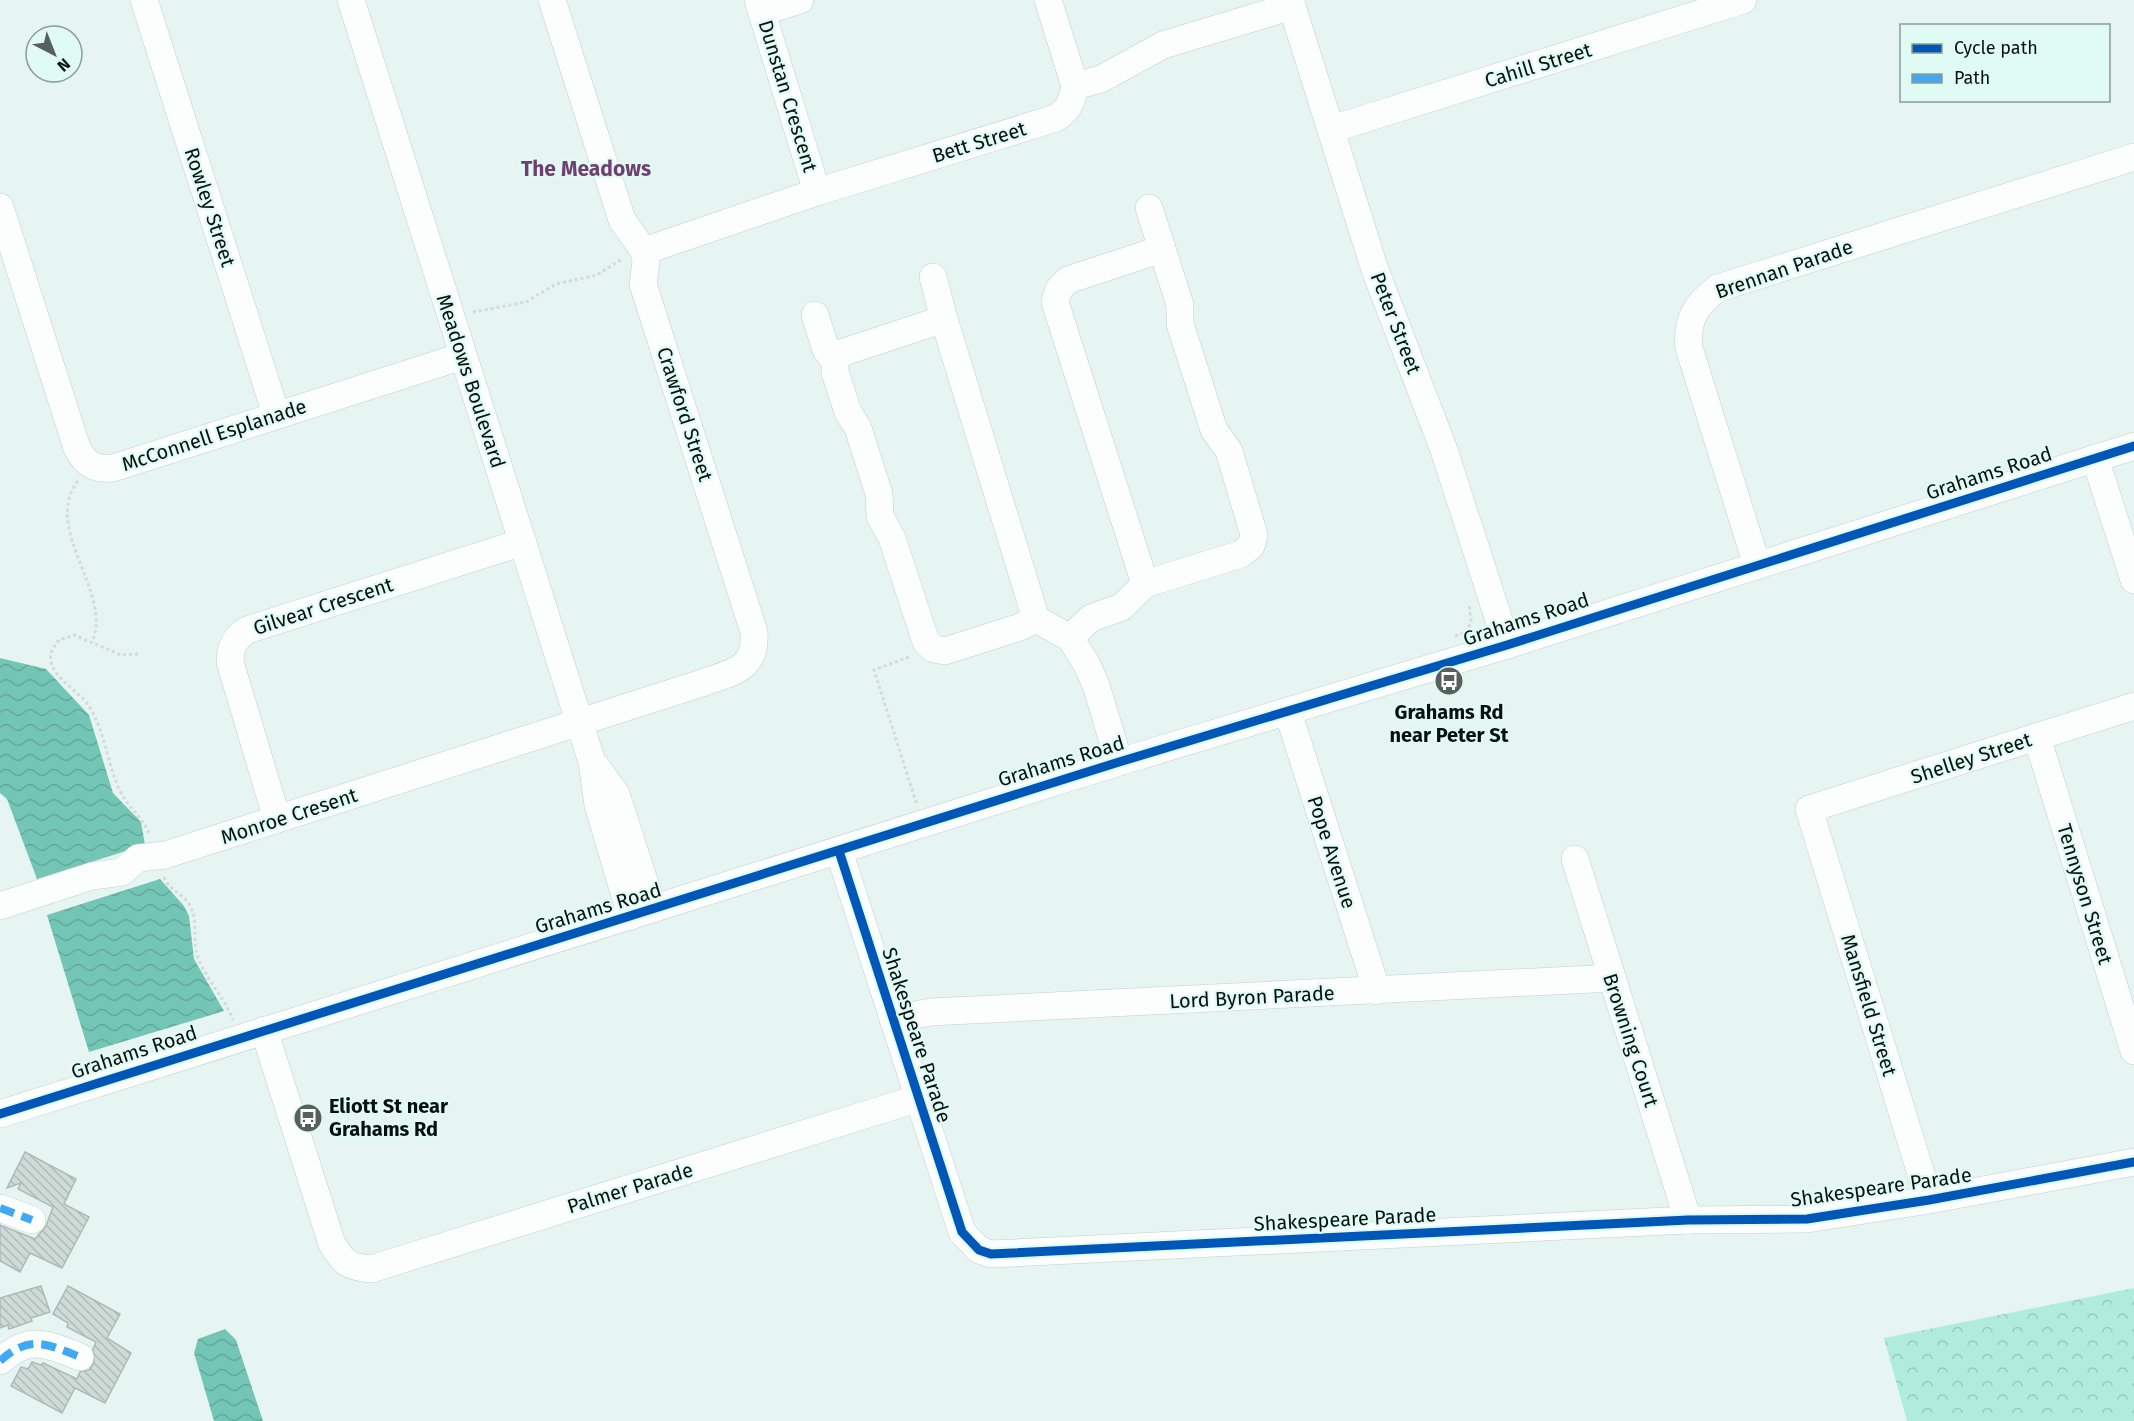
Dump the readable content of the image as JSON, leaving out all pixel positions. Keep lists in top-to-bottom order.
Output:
{
  "streets": {
    "street": [
      "Cahill Street",
      "Dunstan Crescent",
      "Bett Street",
      "Rowley Street",
      "Brennan Parade",
      "Peter Street",
      "Meadows Boulevard",
      "Crawford Street",
      "McConnell Esplanade",
      "Grahams Road",
      "Gilvear Crescent",
      "Shelley Street",
      "Monroe Cresent",
      "Pope Avenue",
      "Tennyson Street",
      "Lord Byron Parade",
      "Mansfield Street",
      "Shakespeare Parade",
      "Browning Court",
      "Palmer Parade"
    ]
  },
  "crossings": [
    ["Cahill Street", "Peter Street"],
    ["Dunstan Crescent", "Bett Street"],
    ["Bett Street", "Crawford Street"],
    ["Rowley Street", "McConnell Esplanade"],
    ["Brennan Parade", "Grahams Road"],
    ["Peter Street", "Grahams Road"],
    ["Meadows Boulevard", "Crawford Street"],
    ["Meadows Boulevard", "McConnell Esplanade"],
    ["Meadows Boulevard", "Grahams Road"],
    ["Meadows Boulevard", "Gilvear Crescent"],
    ["Meadows Boulevard", "Monroe Cresent"],
    ["Crawford Street", "Monroe Cresent"],
    ["Grahams Road", "Pope Avenue"],
    ["Grahams Road", "Shakespeare Parade"],
    ["Grahams Road", "Palmer Parade"],
    ["Gilvear Crescent", "Monroe Cresent"],
    ["Shelley Street", "Tennyson Street"],
    ["Shelley Street", "Mansfield Street"],
    ["Pope Avenue", "Lord Byron Parade"],
    ["Lord Byron Parade", "Shakespeare Parade"],
    ["Lord Byron Parade", "Browning Court"],
    ["Mansfield Street", "Shakespeare Parade"],
    ["Shakespeare Parade", "Browning Court"],
    ["Shakespeare Parade", "Palmer Parade"]
  ],
  "districts": ["The Meadows"],
  "places": {
    "bus stop": ["Grahams Rd near Peter St", "Eliott St near Grahams Rd"]
  },
  "legend": ["Cycle path", "Path"],
  "north": "bottom right"
}
